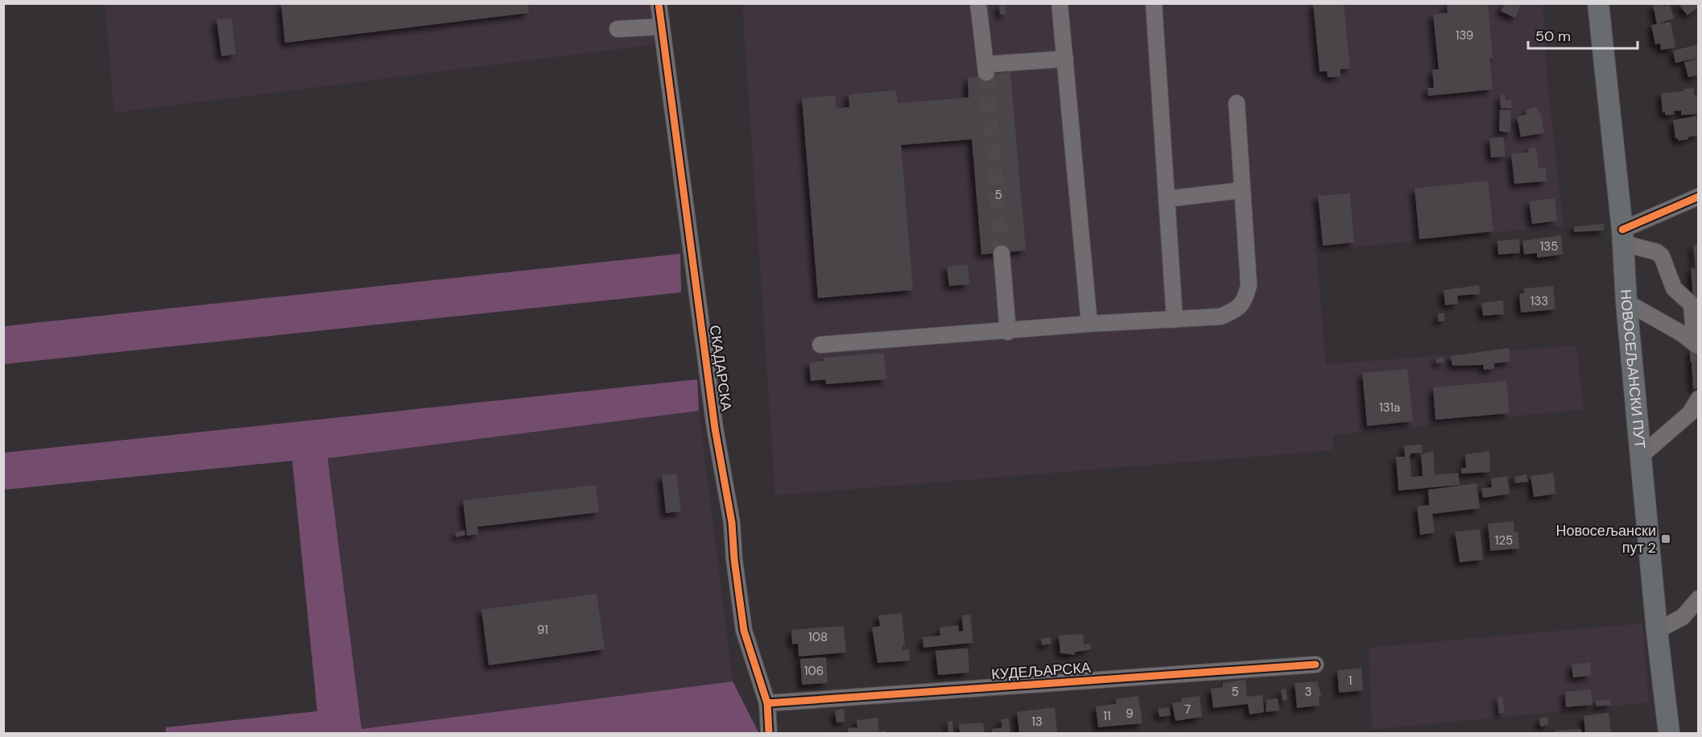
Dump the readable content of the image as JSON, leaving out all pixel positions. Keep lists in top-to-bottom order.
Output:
{
  "streets": {
    "main road": ["НОВОСЕЉАНСКИ ПУТ"],
    "street": ["СКАДАРСКА", "КУДЕЉАРСКА"]
  },
  "crossings": [
    ["СКАДАРСКА", "КУДЕЉАРСКА"]
  ],
  "places": {
    "transit": ["Новосељански пут 2"]
  },
  "house_numbers": [
    "139",
    "5",
    "135",
    "133",
    "131a",
    "125",
    "91",
    "108",
    "106",
    "1",
    "5",
    "3",
    "7",
    "9",
    "11",
    "13"
  ],
  "scale_bar": "50 m"
}
